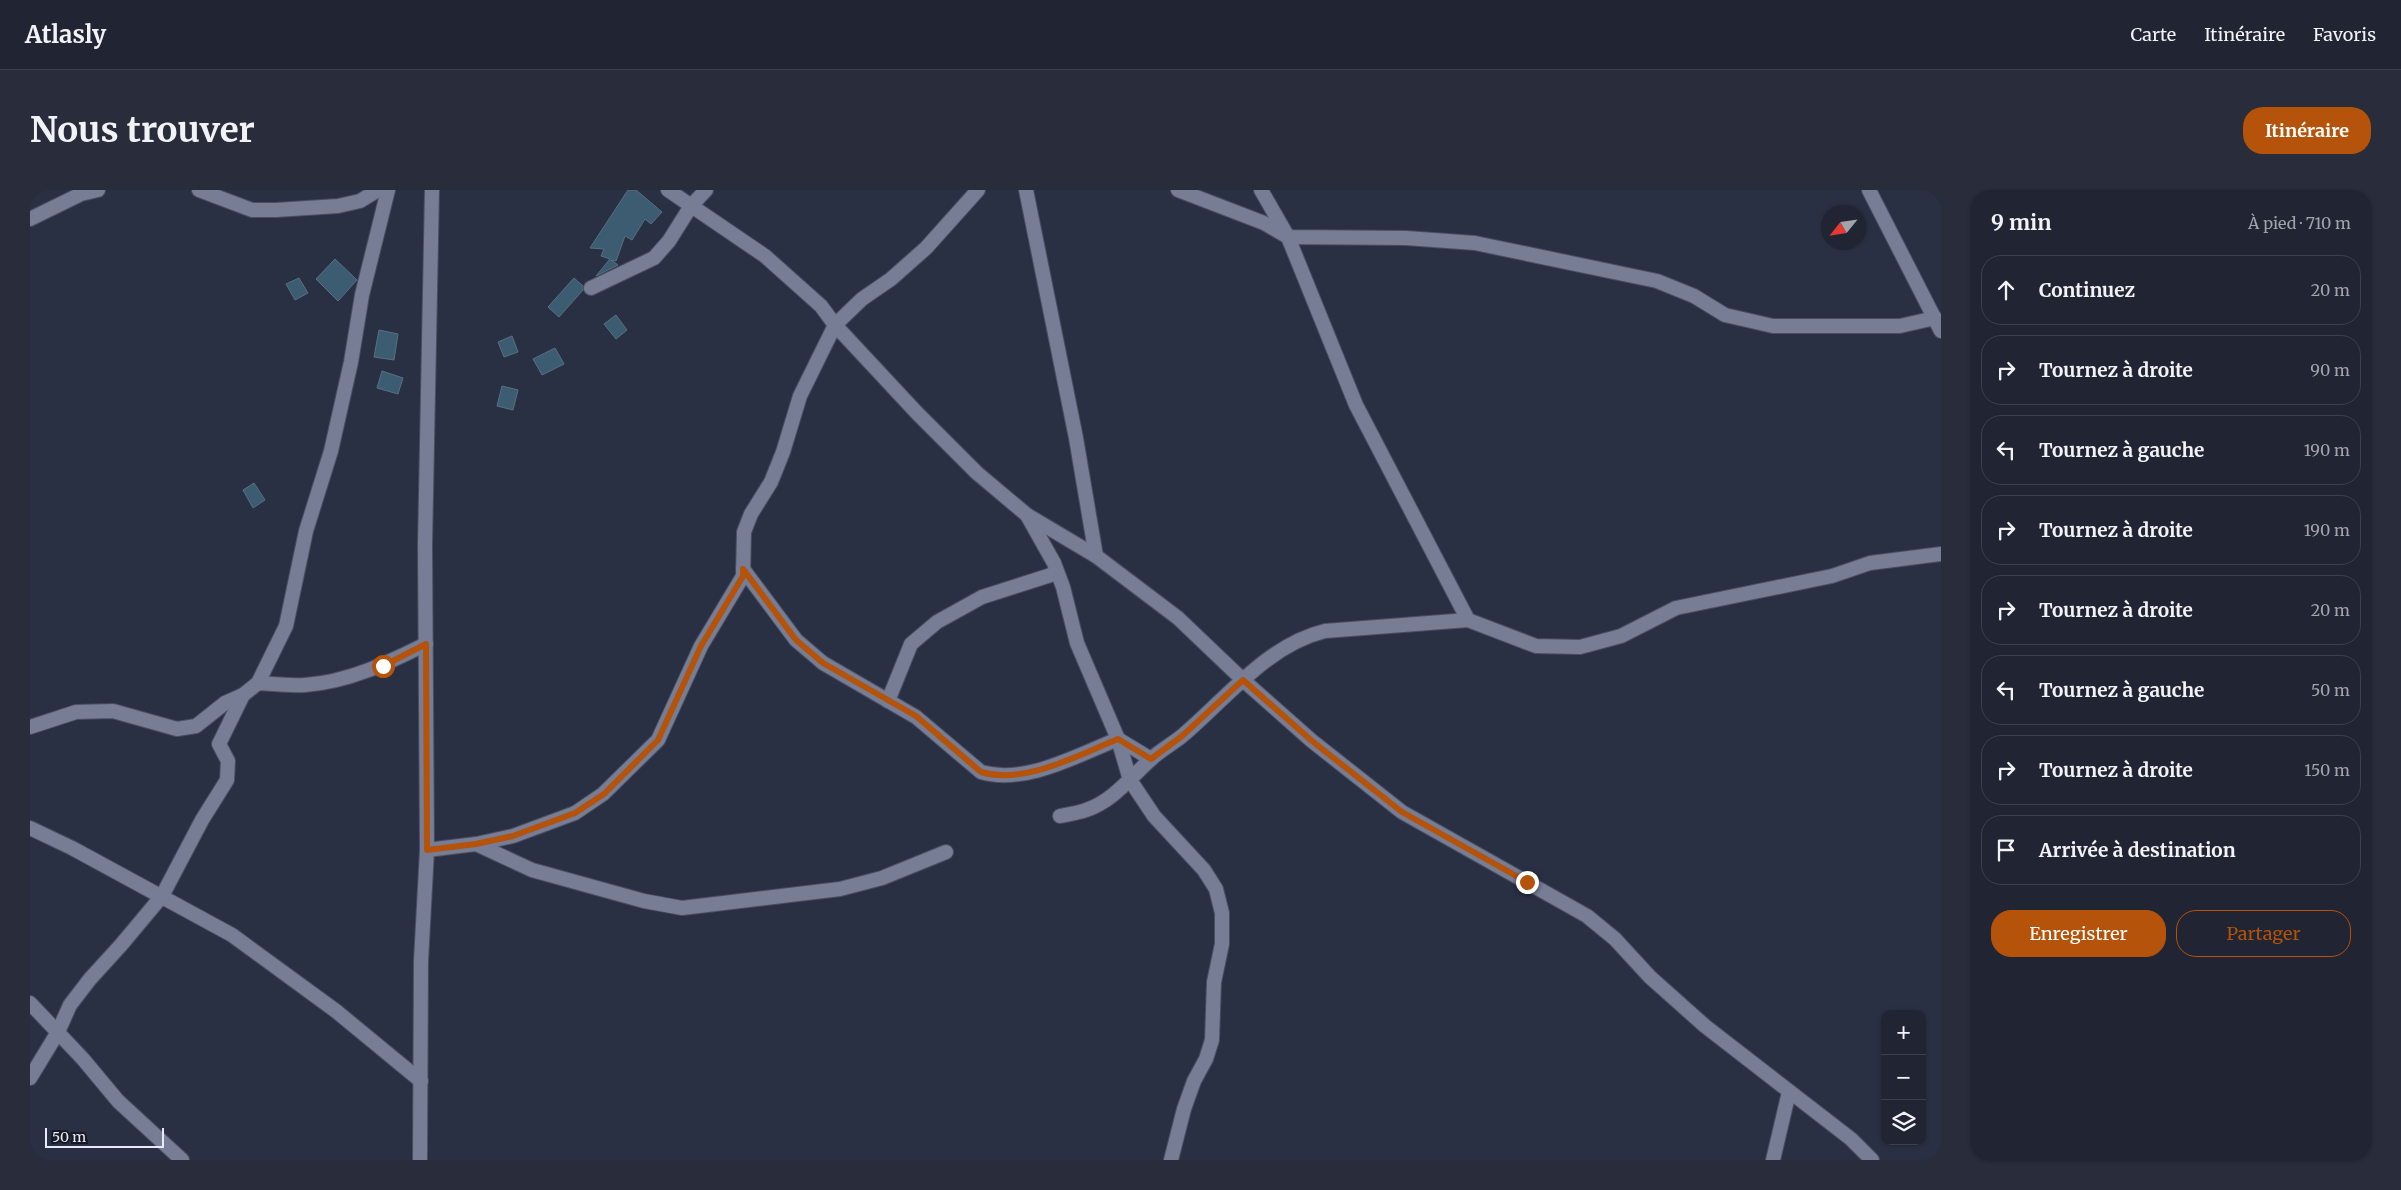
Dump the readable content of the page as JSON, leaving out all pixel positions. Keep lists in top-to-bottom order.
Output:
{
  "scale_bar": "50 m",
  "north": "bottom left",
  "page": {
    "header": "Atlasly",
    "nav": ["Carte", "Itinéraire", "Favoris"],
    "buttons": [
      "Itinéraire",
      ["Enregistrer", "Partager"]
    ],
    "title": "Nous trouver",
    "heading": ["9 min", "À pied · 710 m"],
    "list": [
      ["Continuez", "20 m"],
      ["Tournez à droite", "90 m"],
      ["Tournez à gauche", "190 m"],
      ["Tournez à droite", "190 m"],
      ["Tournez à droite", "20 m"],
      ["Tournez à gauche", "50 m"],
      ["Tournez à droite", "150 m"],
      "Arrivée à destination"
    ],
    "map_buttons": ["+", "−"],
    "scale": "50 m"
  }
}
